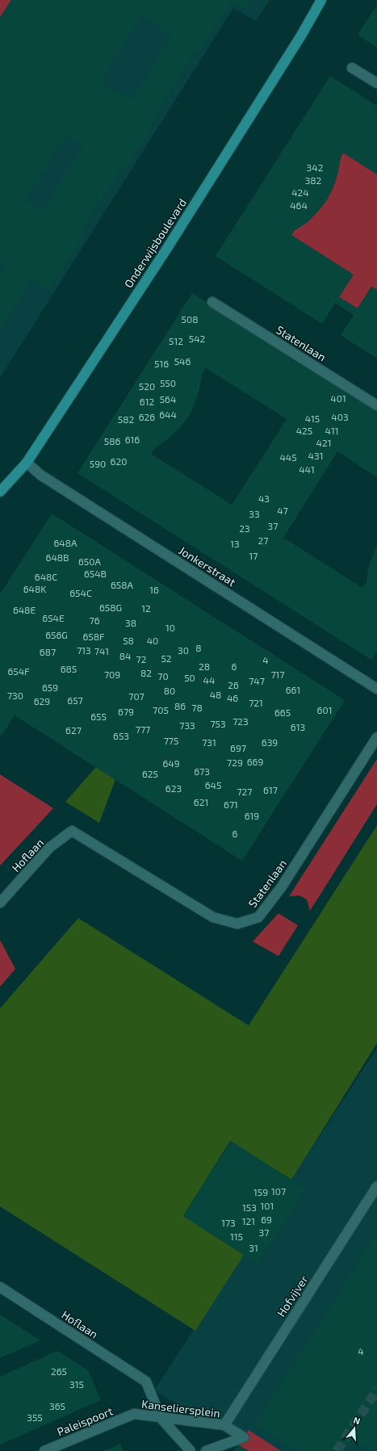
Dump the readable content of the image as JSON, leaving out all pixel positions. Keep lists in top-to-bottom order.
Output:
{
  "streets": {
    "street": [
      "Onderwijsboulevard",
      "Statenlaan",
      "Jonkerstraat",
      "Hoflaan",
      "Hofvijver",
      "Kanseliersplein",
      "Paleispoort"
    ]
  },
  "crossings": [
    ["Onderwijsboulevard", "Jonkerstraat"],
    ["Statenlaan", "Hoflaan"],
    ["Hoflaan", "Kanseliersplein"],
    ["Hofvijver", "Kanseliersplein"],
    ["Kanseliersplein", "Paleispoort"]
  ],
  "house_numbers": [
    "342",
    "382",
    "424",
    "464",
    "508",
    "542",
    "512",
    "546",
    "516",
    "550",
    "520",
    "401",
    "564",
    "612",
    "644",
    "626",
    "403",
    "415",
    "582",
    "425",
    "411",
    "616",
    "586",
    "421",
    "431",
    "445",
    "620",
    "590",
    "441",
    "43",
    "47",
    "33",
    "37",
    "23",
    "27",
    "648A",
    "13",
    "17",
    "648B",
    "650A",
    "654B",
    "648C",
    "658A",
    "648K",
    "16",
    "654C",
    "658G",
    "12",
    "648E",
    "654E",
    "76",
    "38",
    "10",
    "656G",
    "658F",
    "58",
    "40",
    "8",
    "713",
    "30",
    "741",
    "687",
    "84",
    "52",
    "72",
    "4",
    "28",
    "6",
    "685",
    "654F",
    "82",
    "709",
    "717",
    "70",
    "50",
    "44",
    "747",
    "26",
    "659",
    "661",
    "80",
    "48",
    "730",
    "707",
    "46",
    "657",
    "629",
    "721",
    "86",
    "78",
    "705",
    "601",
    "679",
    "665",
    "655",
    "723",
    "753",
    "733",
    "613",
    "777",
    "627",
    "653",
    "775",
    "731",
    "639",
    "697",
    "669",
    "729",
    "649",
    "673",
    "625",
    "645",
    "623",
    "617",
    "727",
    "621",
    "671",
    "619",
    "6",
    "107",
    "159",
    "101",
    "153",
    "69",
    "121",
    "173",
    "37",
    "115",
    "31",
    "4",
    "265",
    "315",
    "365",
    "355"
  ],
  "north": "top"
}
